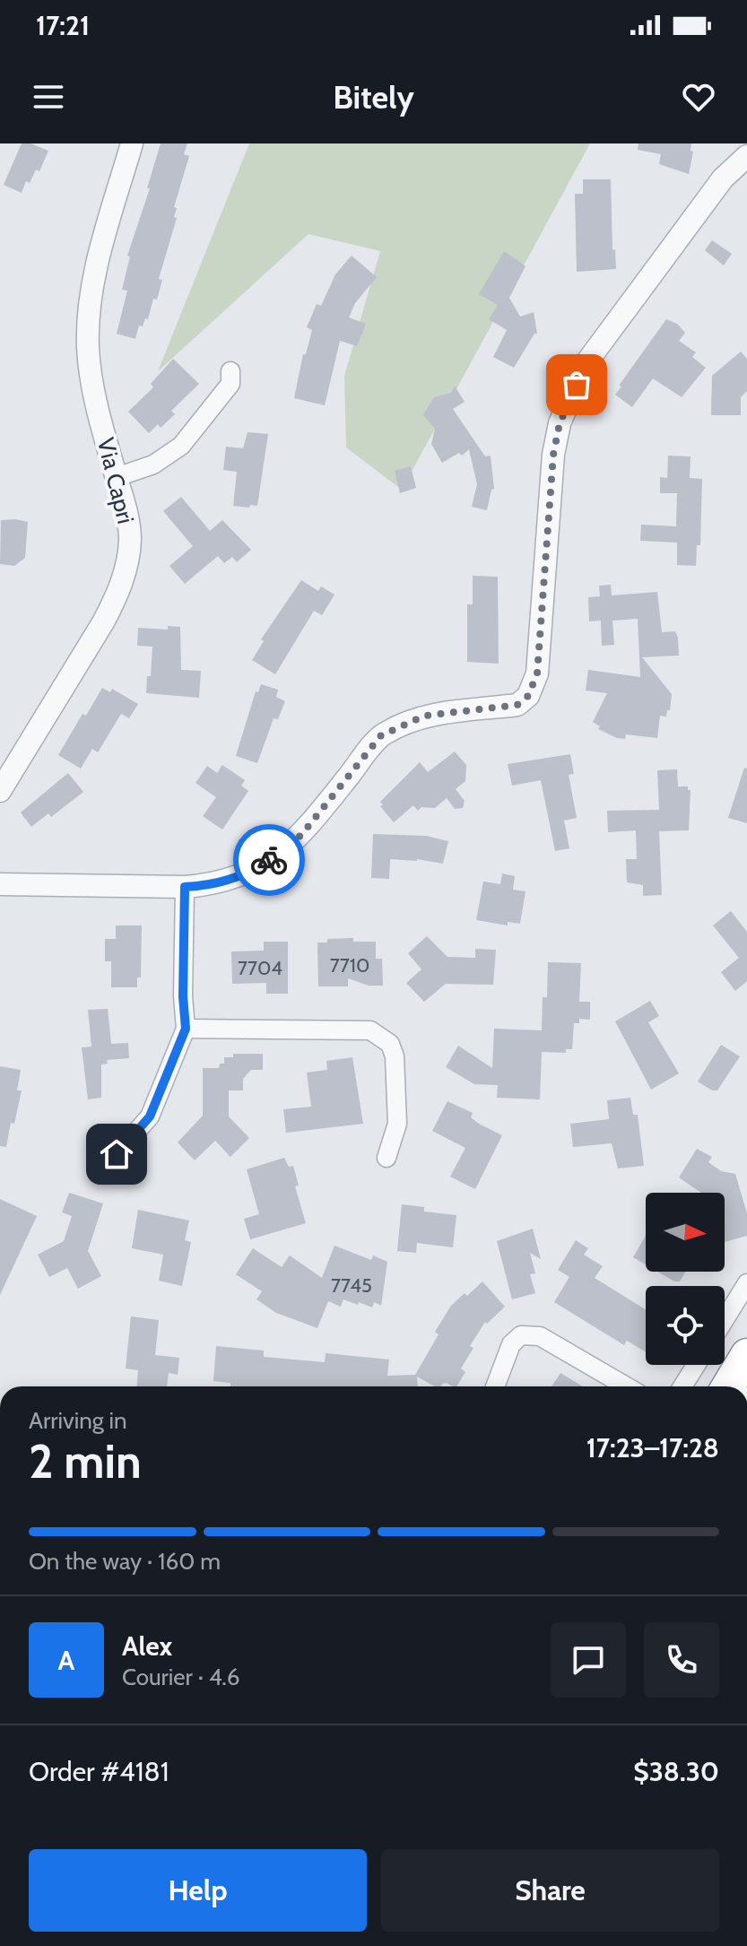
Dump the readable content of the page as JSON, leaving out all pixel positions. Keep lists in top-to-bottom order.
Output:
{
  "streets": {
    "street": ["Via Capri"]
  },
  "house_numbers": ["7710", "7704", "7745"],
  "north": "right",
  "page": {
    "status": "17:21",
    "header": "Bitely",
    "heading": ["2 min", "Arriving in", "17:23–17:28"],
    "panel": [
      "Alex",
      "Courier · 4.6",
      "Order #4181",
      "$38.30"
    ],
    "bar": "On the way · 160 m",
    "round": "A",
    "buttons": ["Help", "Share"]
  }
}
